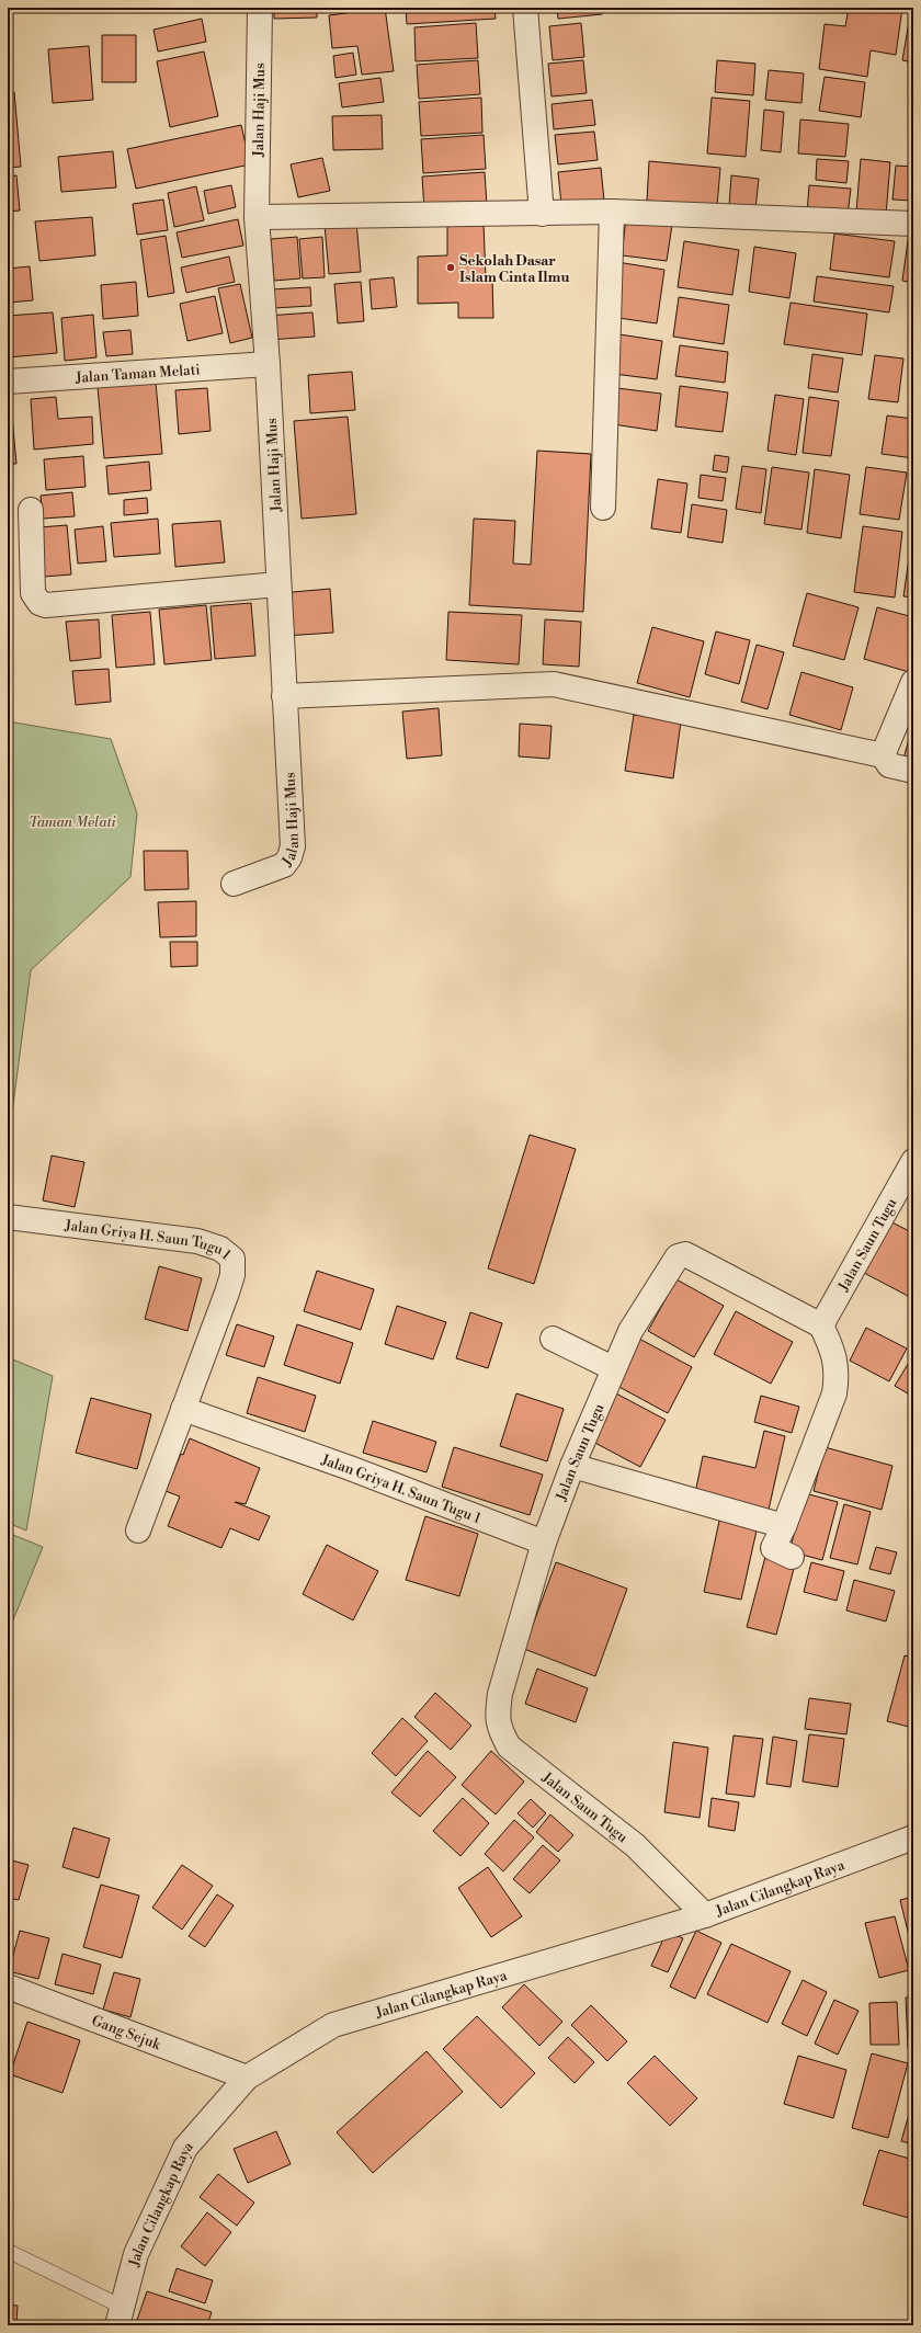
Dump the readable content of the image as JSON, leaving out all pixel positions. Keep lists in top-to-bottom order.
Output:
{
  "streets": {
    "street": [
      "Jalan Haji Mus",
      "Jalan Taman Melati",
      "Jalan Griya H. Saun Tugu 1",
      "Jalan Saun Tugu",
      "Jalan Cilangkap Raya",
      "Gang Sejuk"
    ]
  },
  "crossings": [
    ["Jalan Haji Mus", "Jalan Taman Melati"],
    ["Jalan Griya H. Saun Tugu 1", "Jalan Saun Tugu"],
    ["Jalan Saun Tugu", "Jalan Cilangkap Raya"],
    ["Jalan Cilangkap Raya", "Gang Sejuk"]
  ],
  "parks": ["Taman Melati"],
  "places": ["Sekolah Dasar Islam Cinta Ilmu"]
}
